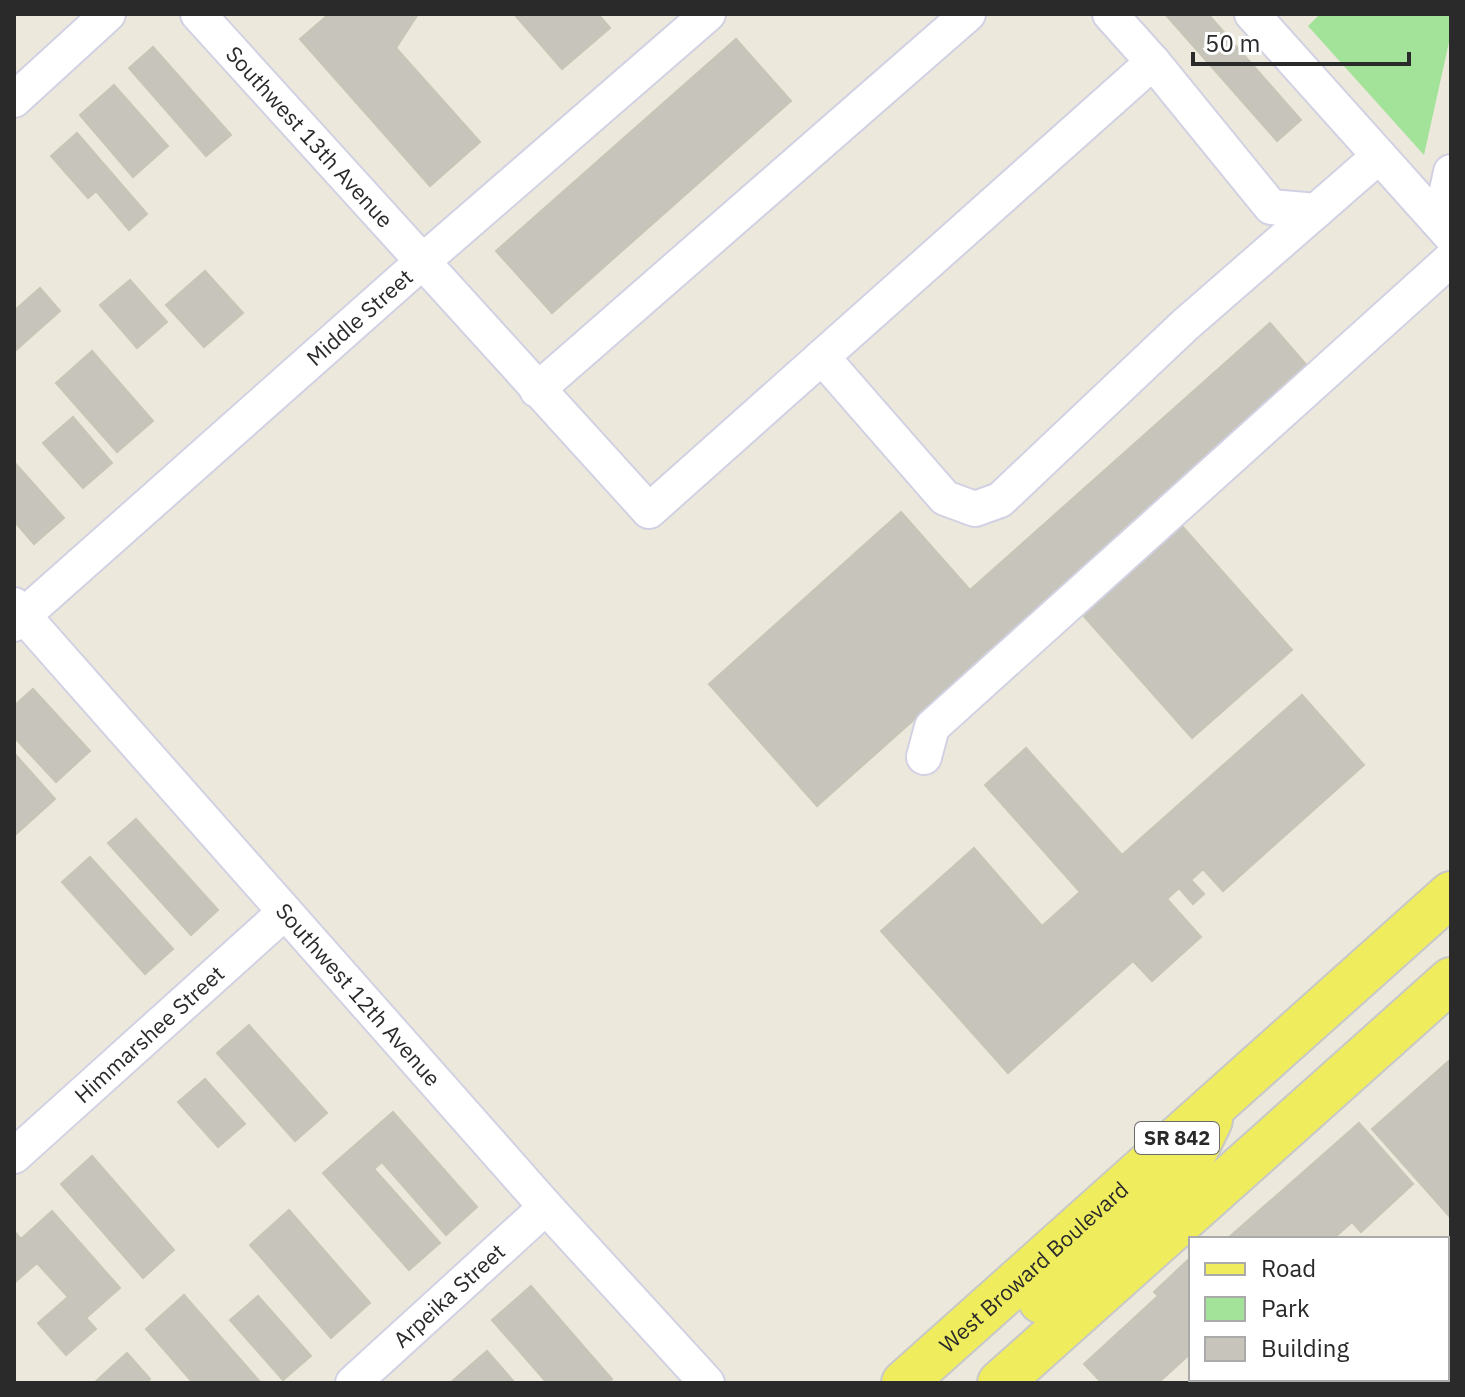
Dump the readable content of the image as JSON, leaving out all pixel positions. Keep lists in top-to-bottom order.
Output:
{
  "streets": {
    "main road": ["SR 842", "West Broward Boulevard"],
    "street": [
      "Southwest 13th Avenue",
      "Middle Street",
      "Southwest 12th Avenue",
      "Himmarshee Street",
      "Arpeika Street"
    ]
  },
  "crossings": [
    ["Southwest 13th Avenue", "Middle Street"],
    ["Middle Street", "Southwest 12th Avenue"],
    ["Southwest 12th Avenue", "Himmarshee Street"],
    ["Southwest 12th Avenue", "Arpeika Street"]
  ],
  "legend": ["Road", "Park", "Building"],
  "scale_bar": "50 m"
}
